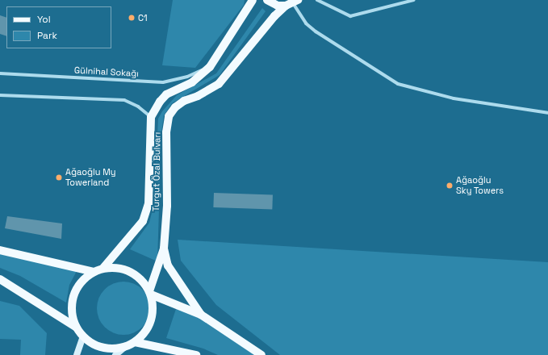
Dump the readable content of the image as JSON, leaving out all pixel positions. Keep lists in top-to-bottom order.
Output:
{
  "streets": {
    "main road": ["Turgut Özal Bulvarı"],
    "street": ["Gülnihal Sokağı"]
  },
  "crossings": [
    ["Gülnihal Sokağı", "Turgut Özal Bulvarı"]
  ],
  "places": ["C1", "Ağaoğlu My Towerland", "Ağaoğlu Sky Towers"],
  "legend": ["Yol", "Park"]
}
